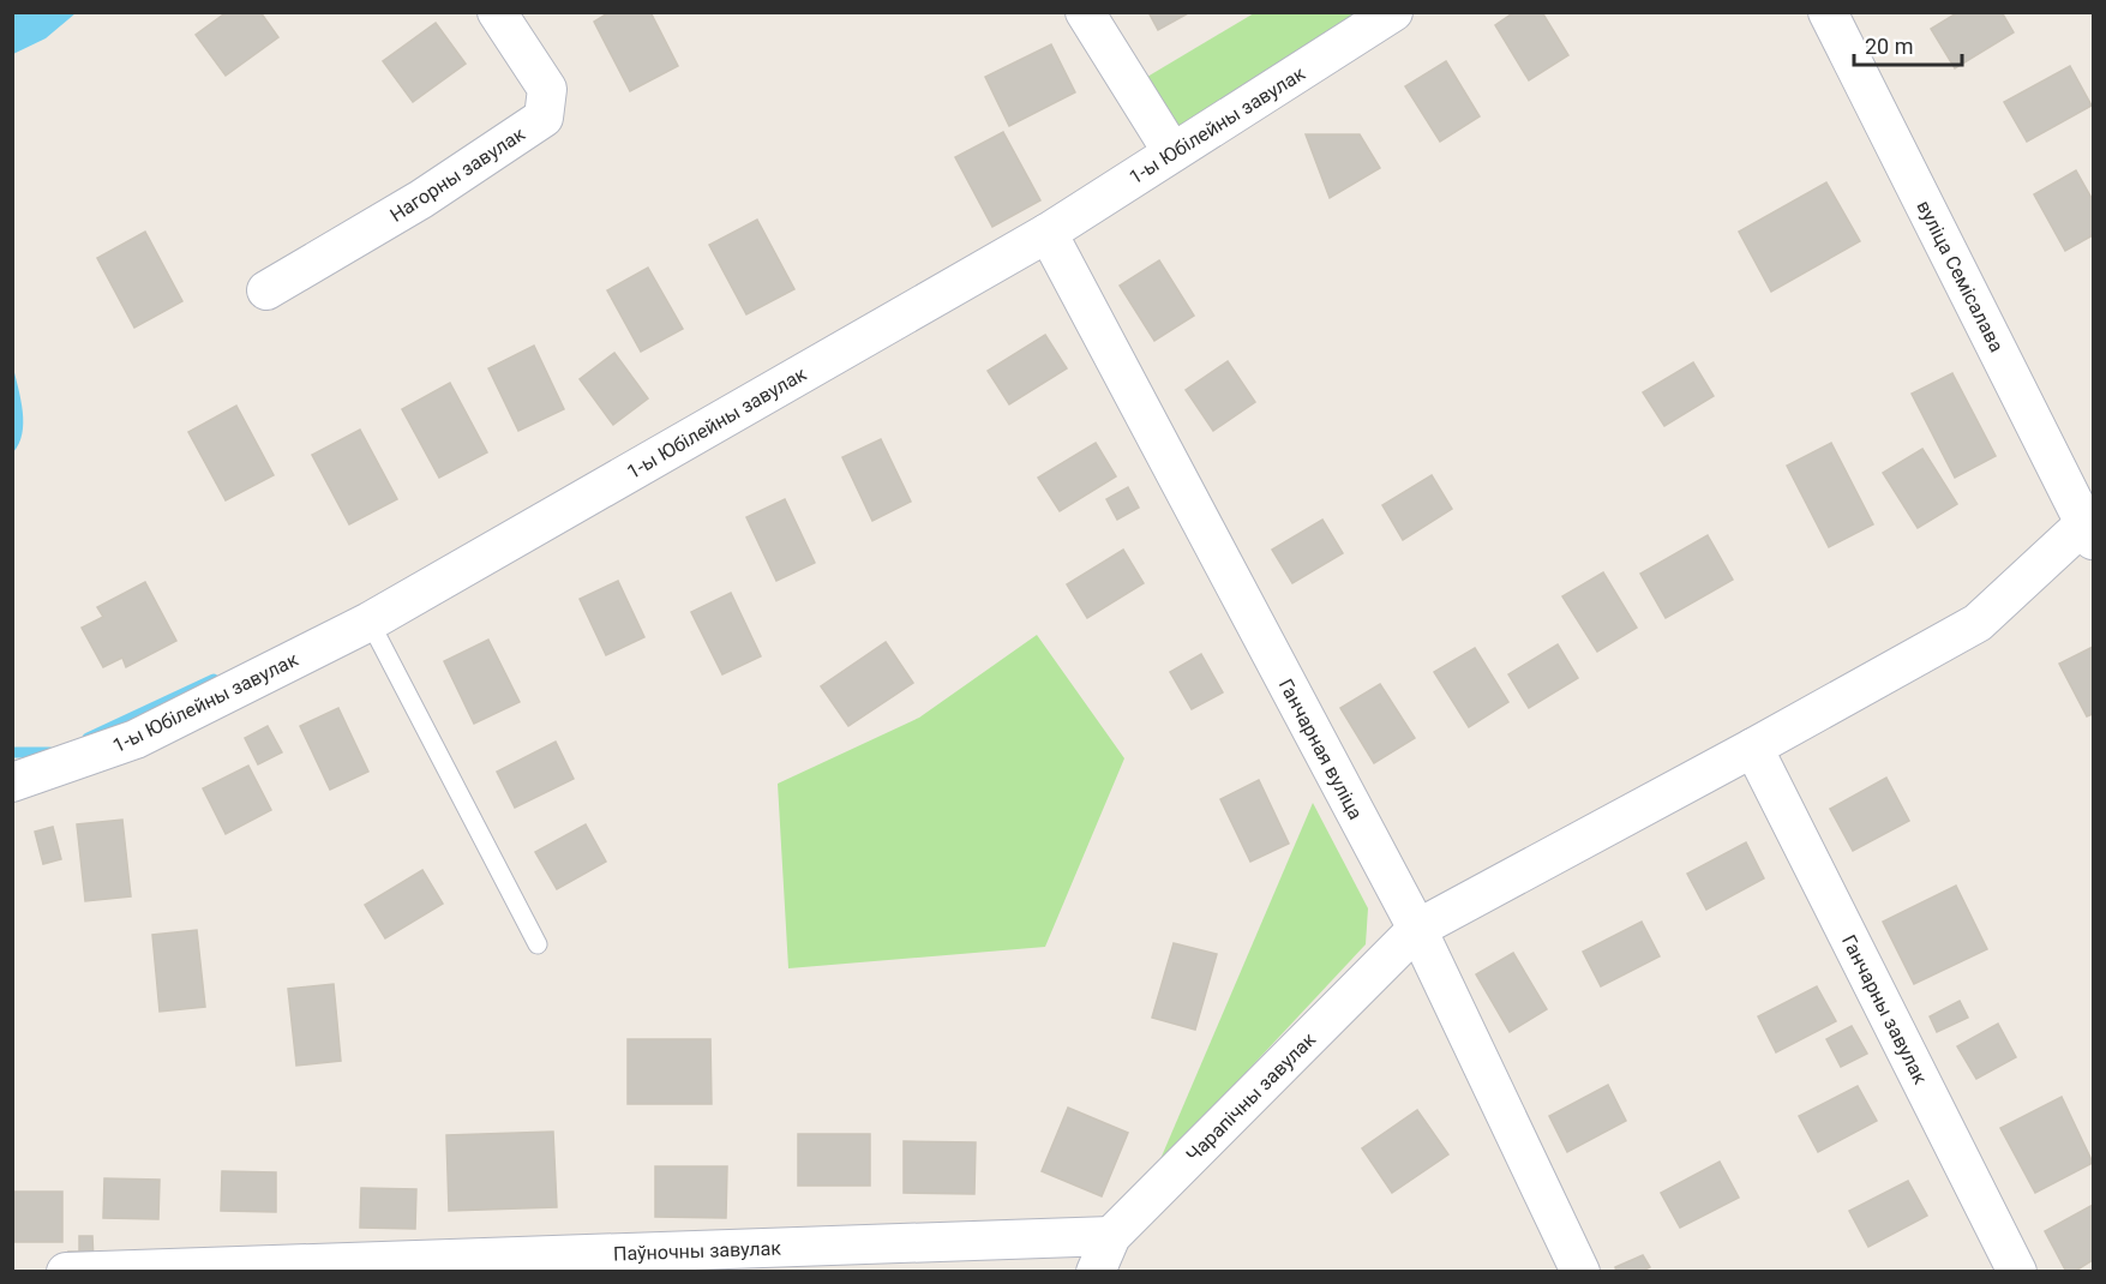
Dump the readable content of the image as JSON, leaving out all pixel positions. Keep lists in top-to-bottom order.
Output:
{
  "streets": {
    "street": [
      "1-ы Юбілейны завулак",
      "Нагорны завулак",
      "вуліца Семісалава",
      "Ганчарная вуліца",
      "Ганчарны завулак",
      "Чарапічны завулак",
      "Паўночны завулак"
    ]
  },
  "crossings": [
    ["1-ы Юбілейны завулак", "Ганчарная вуліца"],
    ["Ганчарная вуліца", "Чарапічны завулак"],
    ["Чарапічны завулак", "Паўночны завулак"]
  ],
  "scale_bar": "20 m"
}
